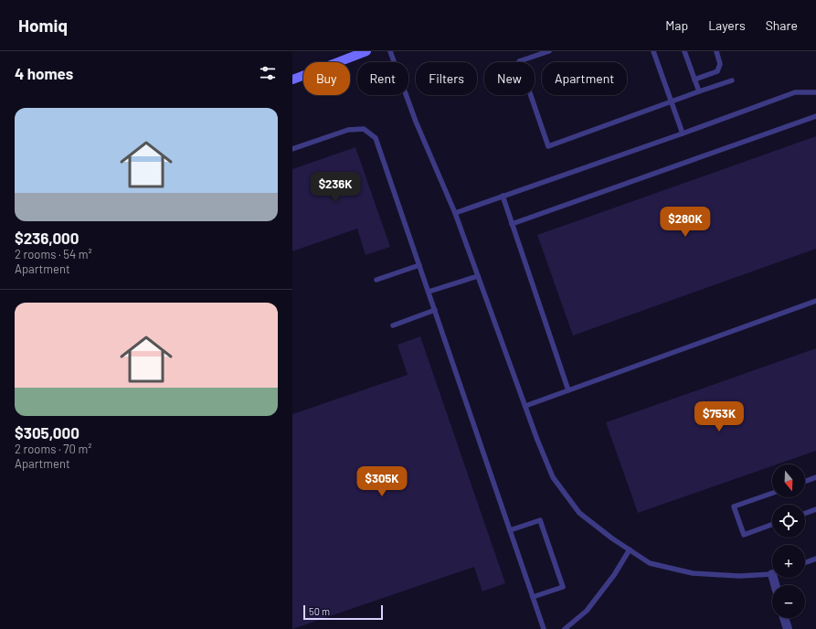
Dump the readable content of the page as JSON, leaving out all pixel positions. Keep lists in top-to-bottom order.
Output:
{
  "scale_bar": "50 m",
  "north": "bottom",
  "page": {
    "header": "Homiq",
    "nav": ["Map", "Layers", "Share"],
    "heading": "4 homes",
    "chip": [
      "Buy",
      "Rent",
      "Filters",
      "New",
      "Apartment"
    ],
    "list": [
      {
        "name": "$236,000",
        "note": "2 rooms · 54 m² · Apartment"
      },
      {
        "name": "$305,000",
        "note": "2 rooms · 70 m² · Apartment"
      }
    ],
    "price": [
      "$236K",
      "$280K",
      "$753K",
      "$305K"
    ],
    "map_buttons": ["+", "−"],
    "scale": "50 m"
  }
}
